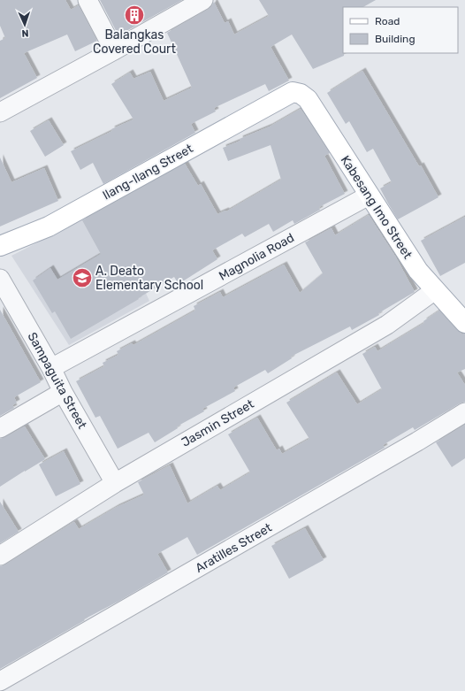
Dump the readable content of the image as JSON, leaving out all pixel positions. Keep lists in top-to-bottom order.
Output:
{
  "streets": {
    "main road": ["Ilang-Ilang Street", "Kabesang Imo Street"],
    "street": [
      "Magnolia Road",
      "Sampaguita Street",
      "Jasmin Street",
      "Aratilles Street"
    ]
  },
  "crossings": [
    ["Ilang-Ilang Street", "Kabesang Imo Street"],
    ["Kabesang Imo Street", "Magnolia Road"],
    ["Kabesang Imo Street", "Jasmin Street"],
    ["Magnolia Road", "Sampaguita Street"],
    ["Sampaguita Street", "Jasmin Street"]
  ],
  "places": {
    "building": ["Balangkas Covered Court"],
    "school or university": ["A. Deato Elementary School"]
  },
  "legend": ["Road", "Building"],
  "north": "bottom"
}
